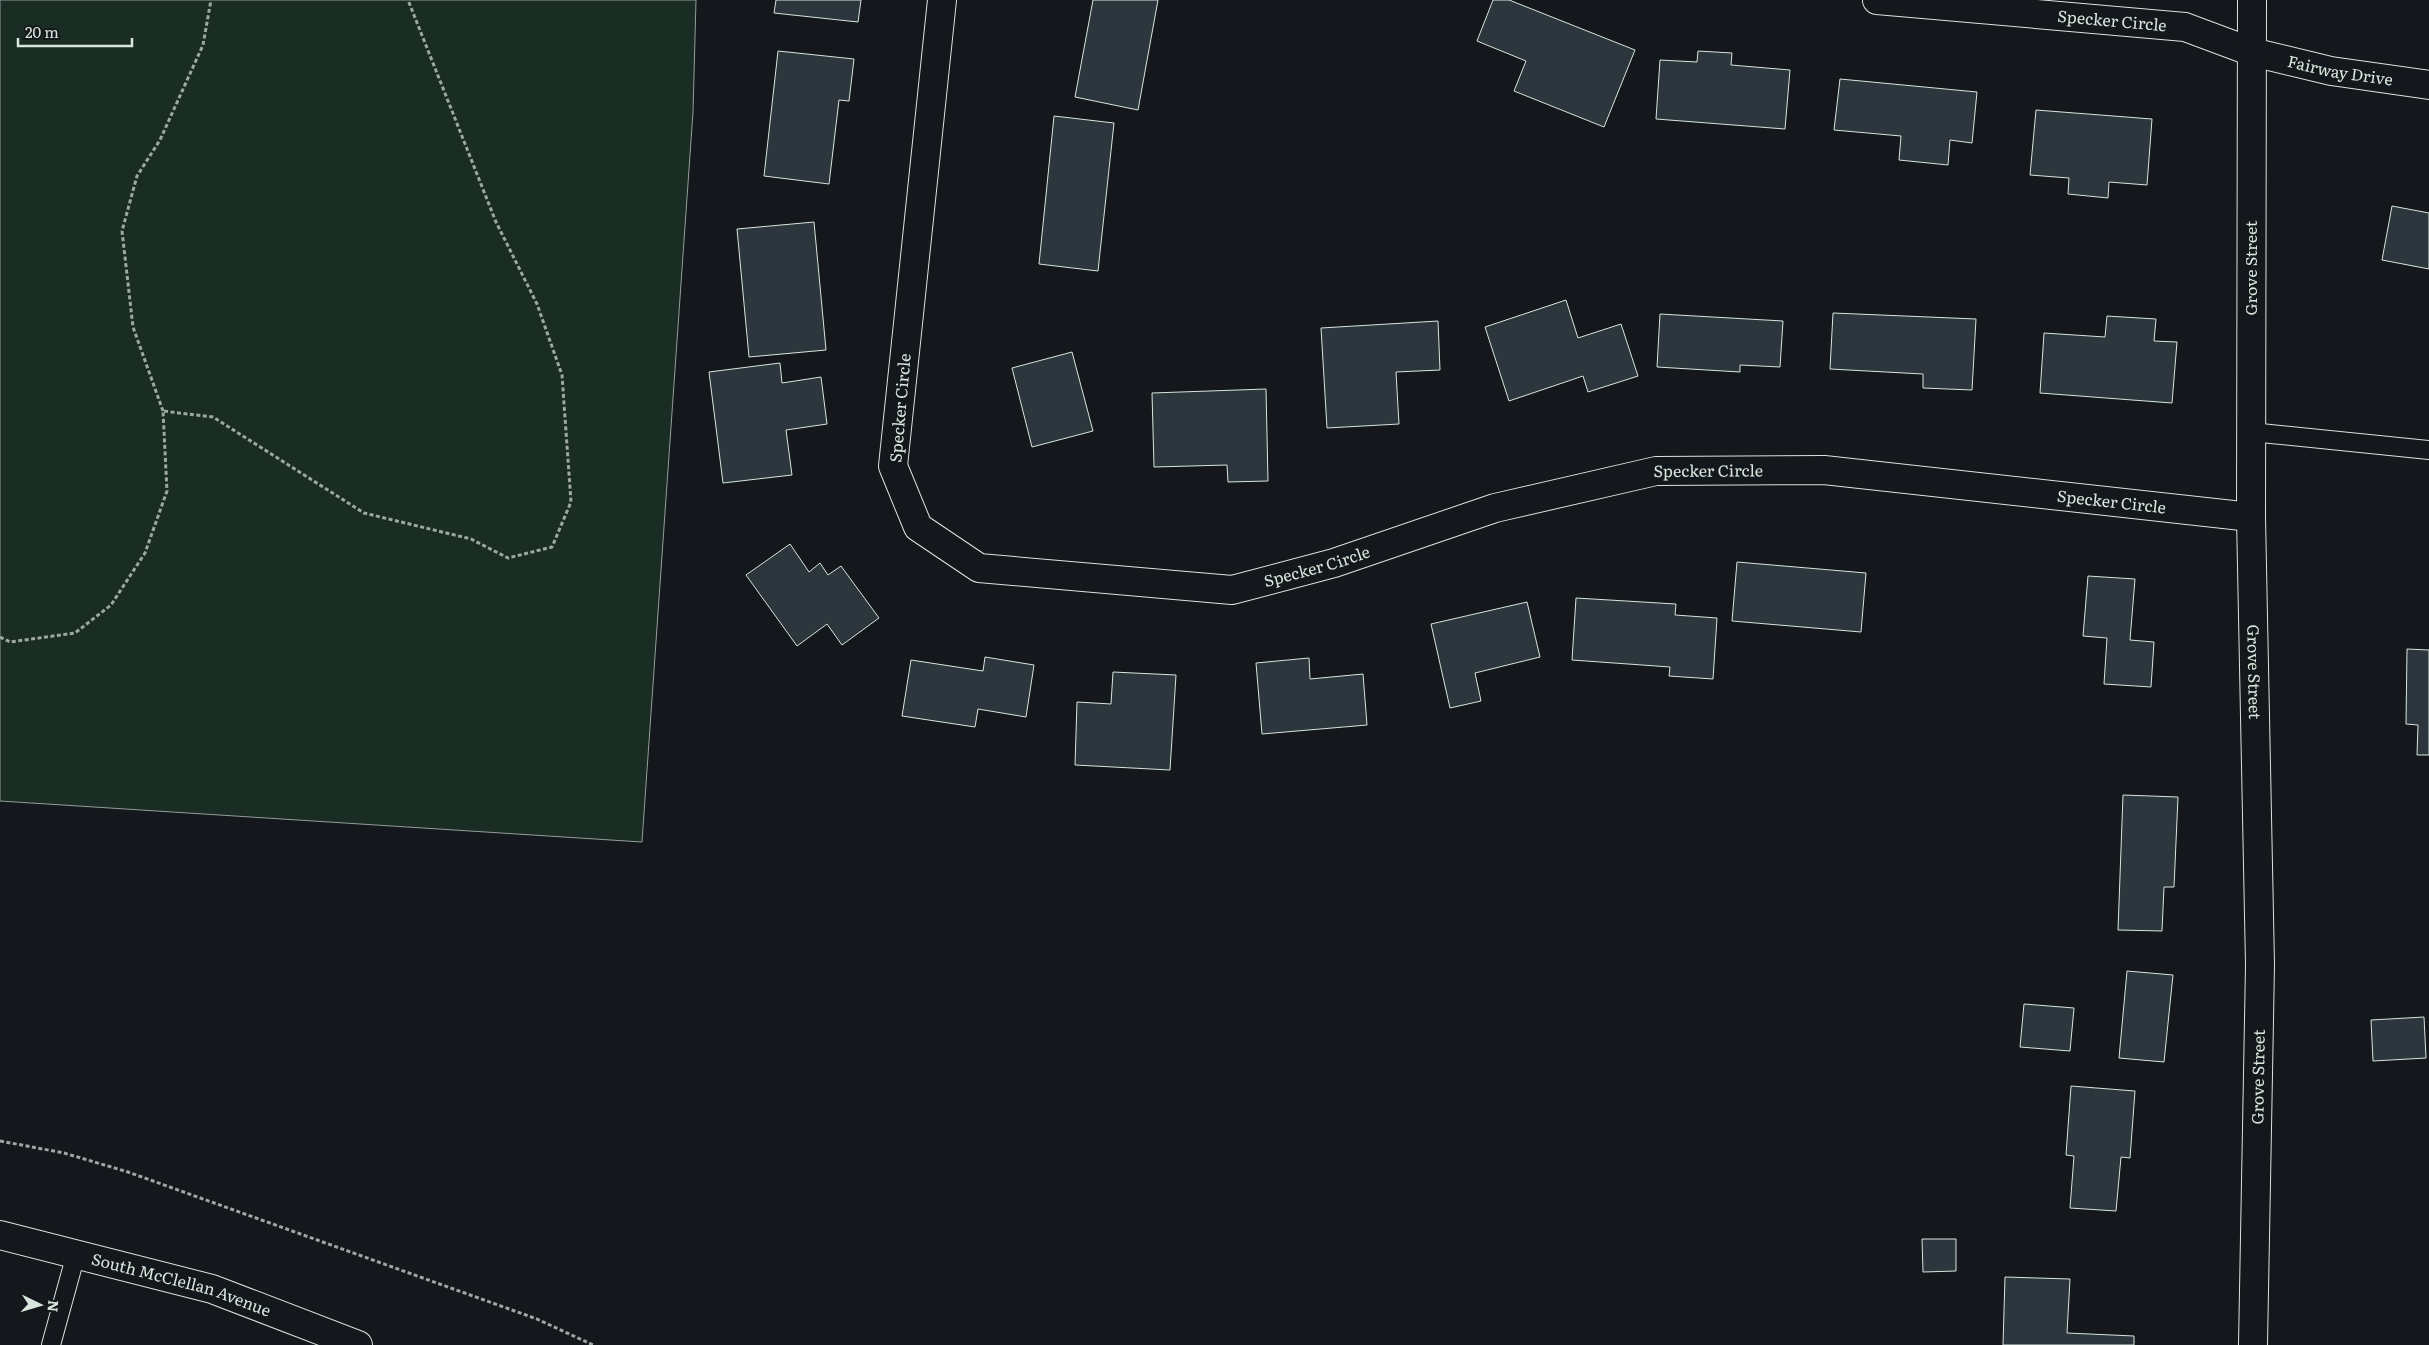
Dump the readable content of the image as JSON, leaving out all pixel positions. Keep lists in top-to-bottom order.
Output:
{
  "streets": {
    "street": [
      "Specker Circle",
      "Fairway Drive",
      "Grove Street",
      "South McClellan Avenue"
    ]
  },
  "crossings": [
    ["Specker Circle", "Fairway Drive"],
    ["Specker Circle", "Grove Street"],
    ["Fairway Drive", "Grove Street"]
  ],
  "scale_bar": "20 m",
  "north": "right"
}
